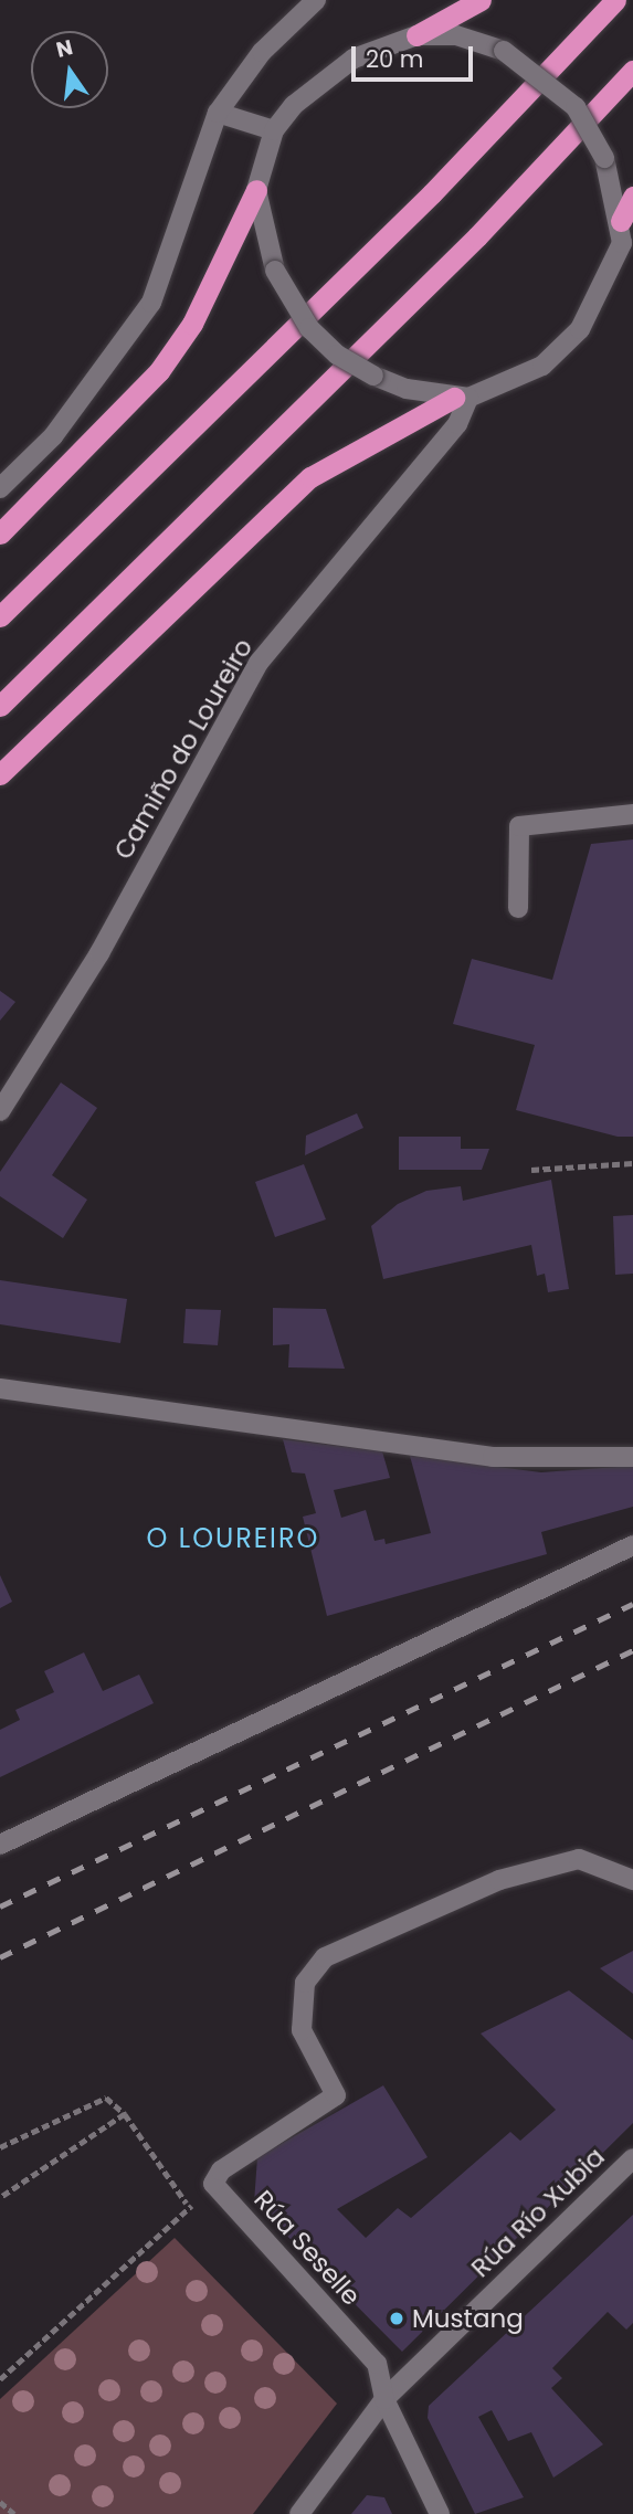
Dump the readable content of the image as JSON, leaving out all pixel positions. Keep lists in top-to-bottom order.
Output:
{
  "streets": {
    "street": ["Camiño do Loureiro", "Rúa Río Xubia", "Rúa Seselle"]
  },
  "crossings": [
    ["Rúa Río Xubia", "Rúa Seselle"]
  ],
  "districts": ["O LOUREIRO"],
  "places": ["Mustang"],
  "scale_bar": "20 m",
  "north": "top"
}
